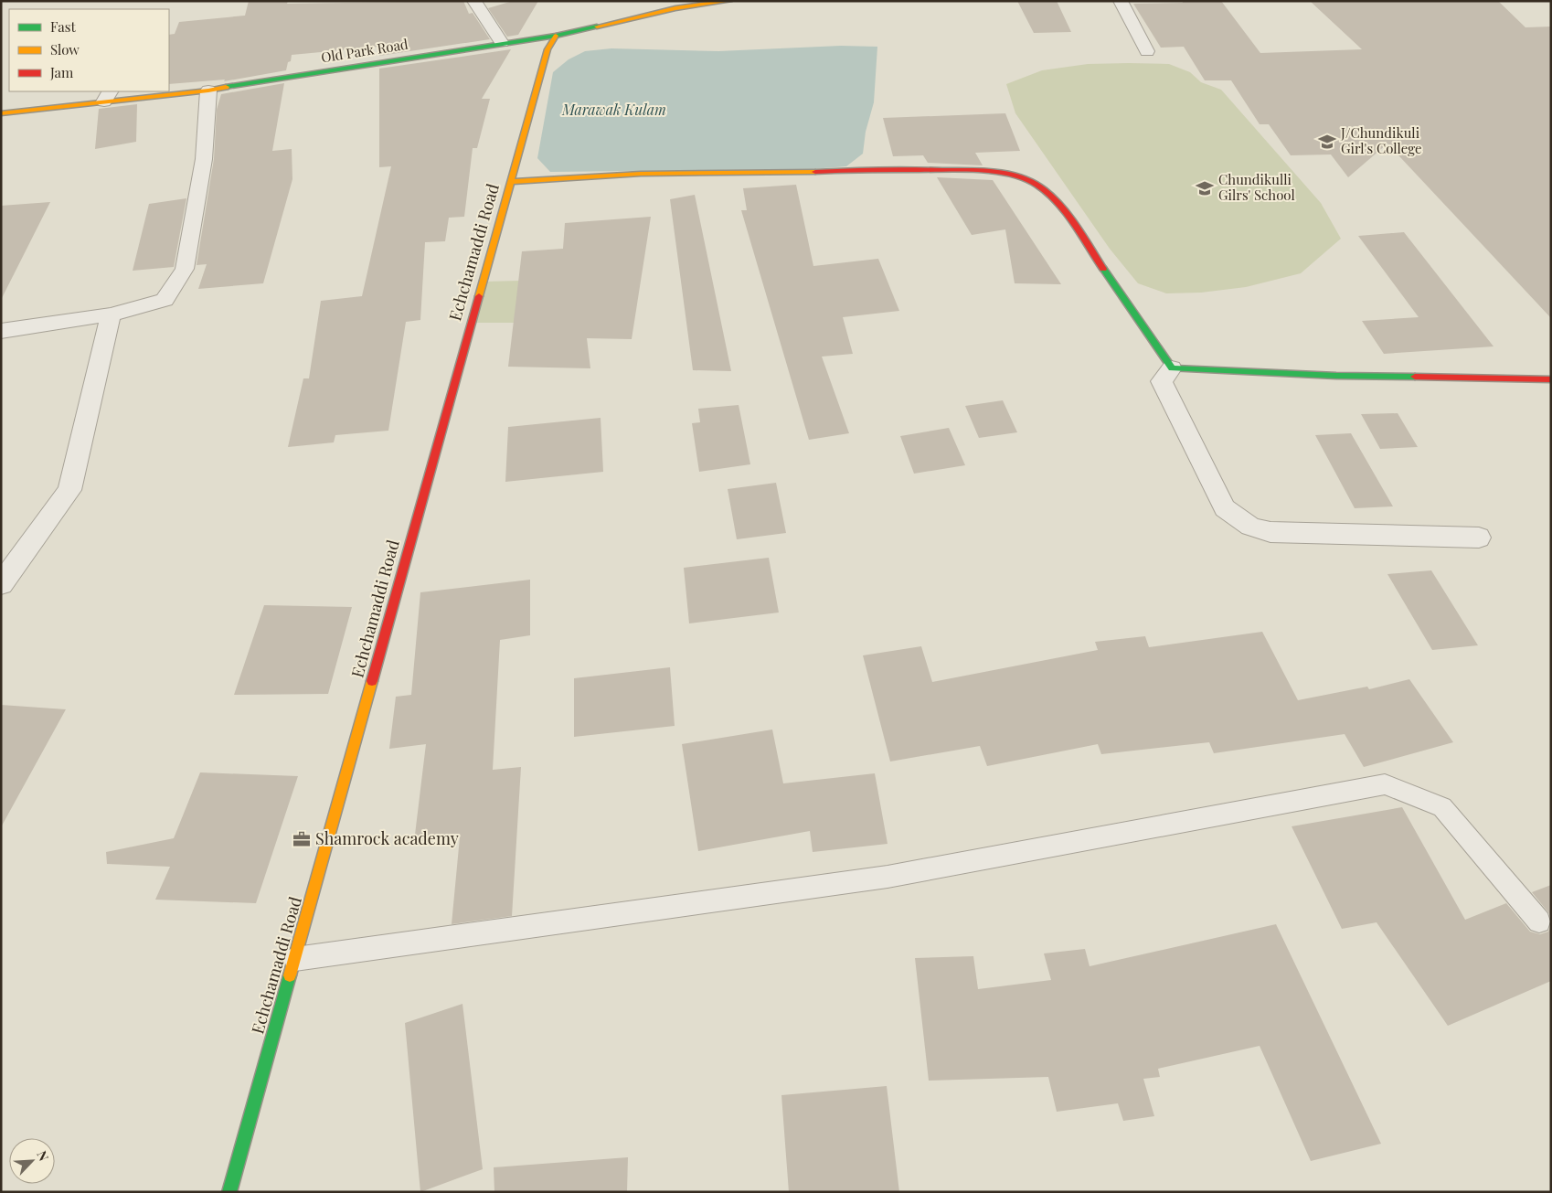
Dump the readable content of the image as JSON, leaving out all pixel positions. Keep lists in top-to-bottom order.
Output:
{
  "streets": {
    "street": ["Old Park Road", "Echchamaddi Road"]
  },
  "crossings": [
    ["Old Park Road", "Echchamaddi Road"]
  ],
  "water": ["Marawak Kulam"],
  "places": {
    "school or university": ["J/Chundikuli Girl's College", "Chundikulli Gilrs' School"],
    "office": ["Shamrock academy"]
  },
  "legend": ["Fast", "Slow", "Jam"],
  "north": "top right"
}
